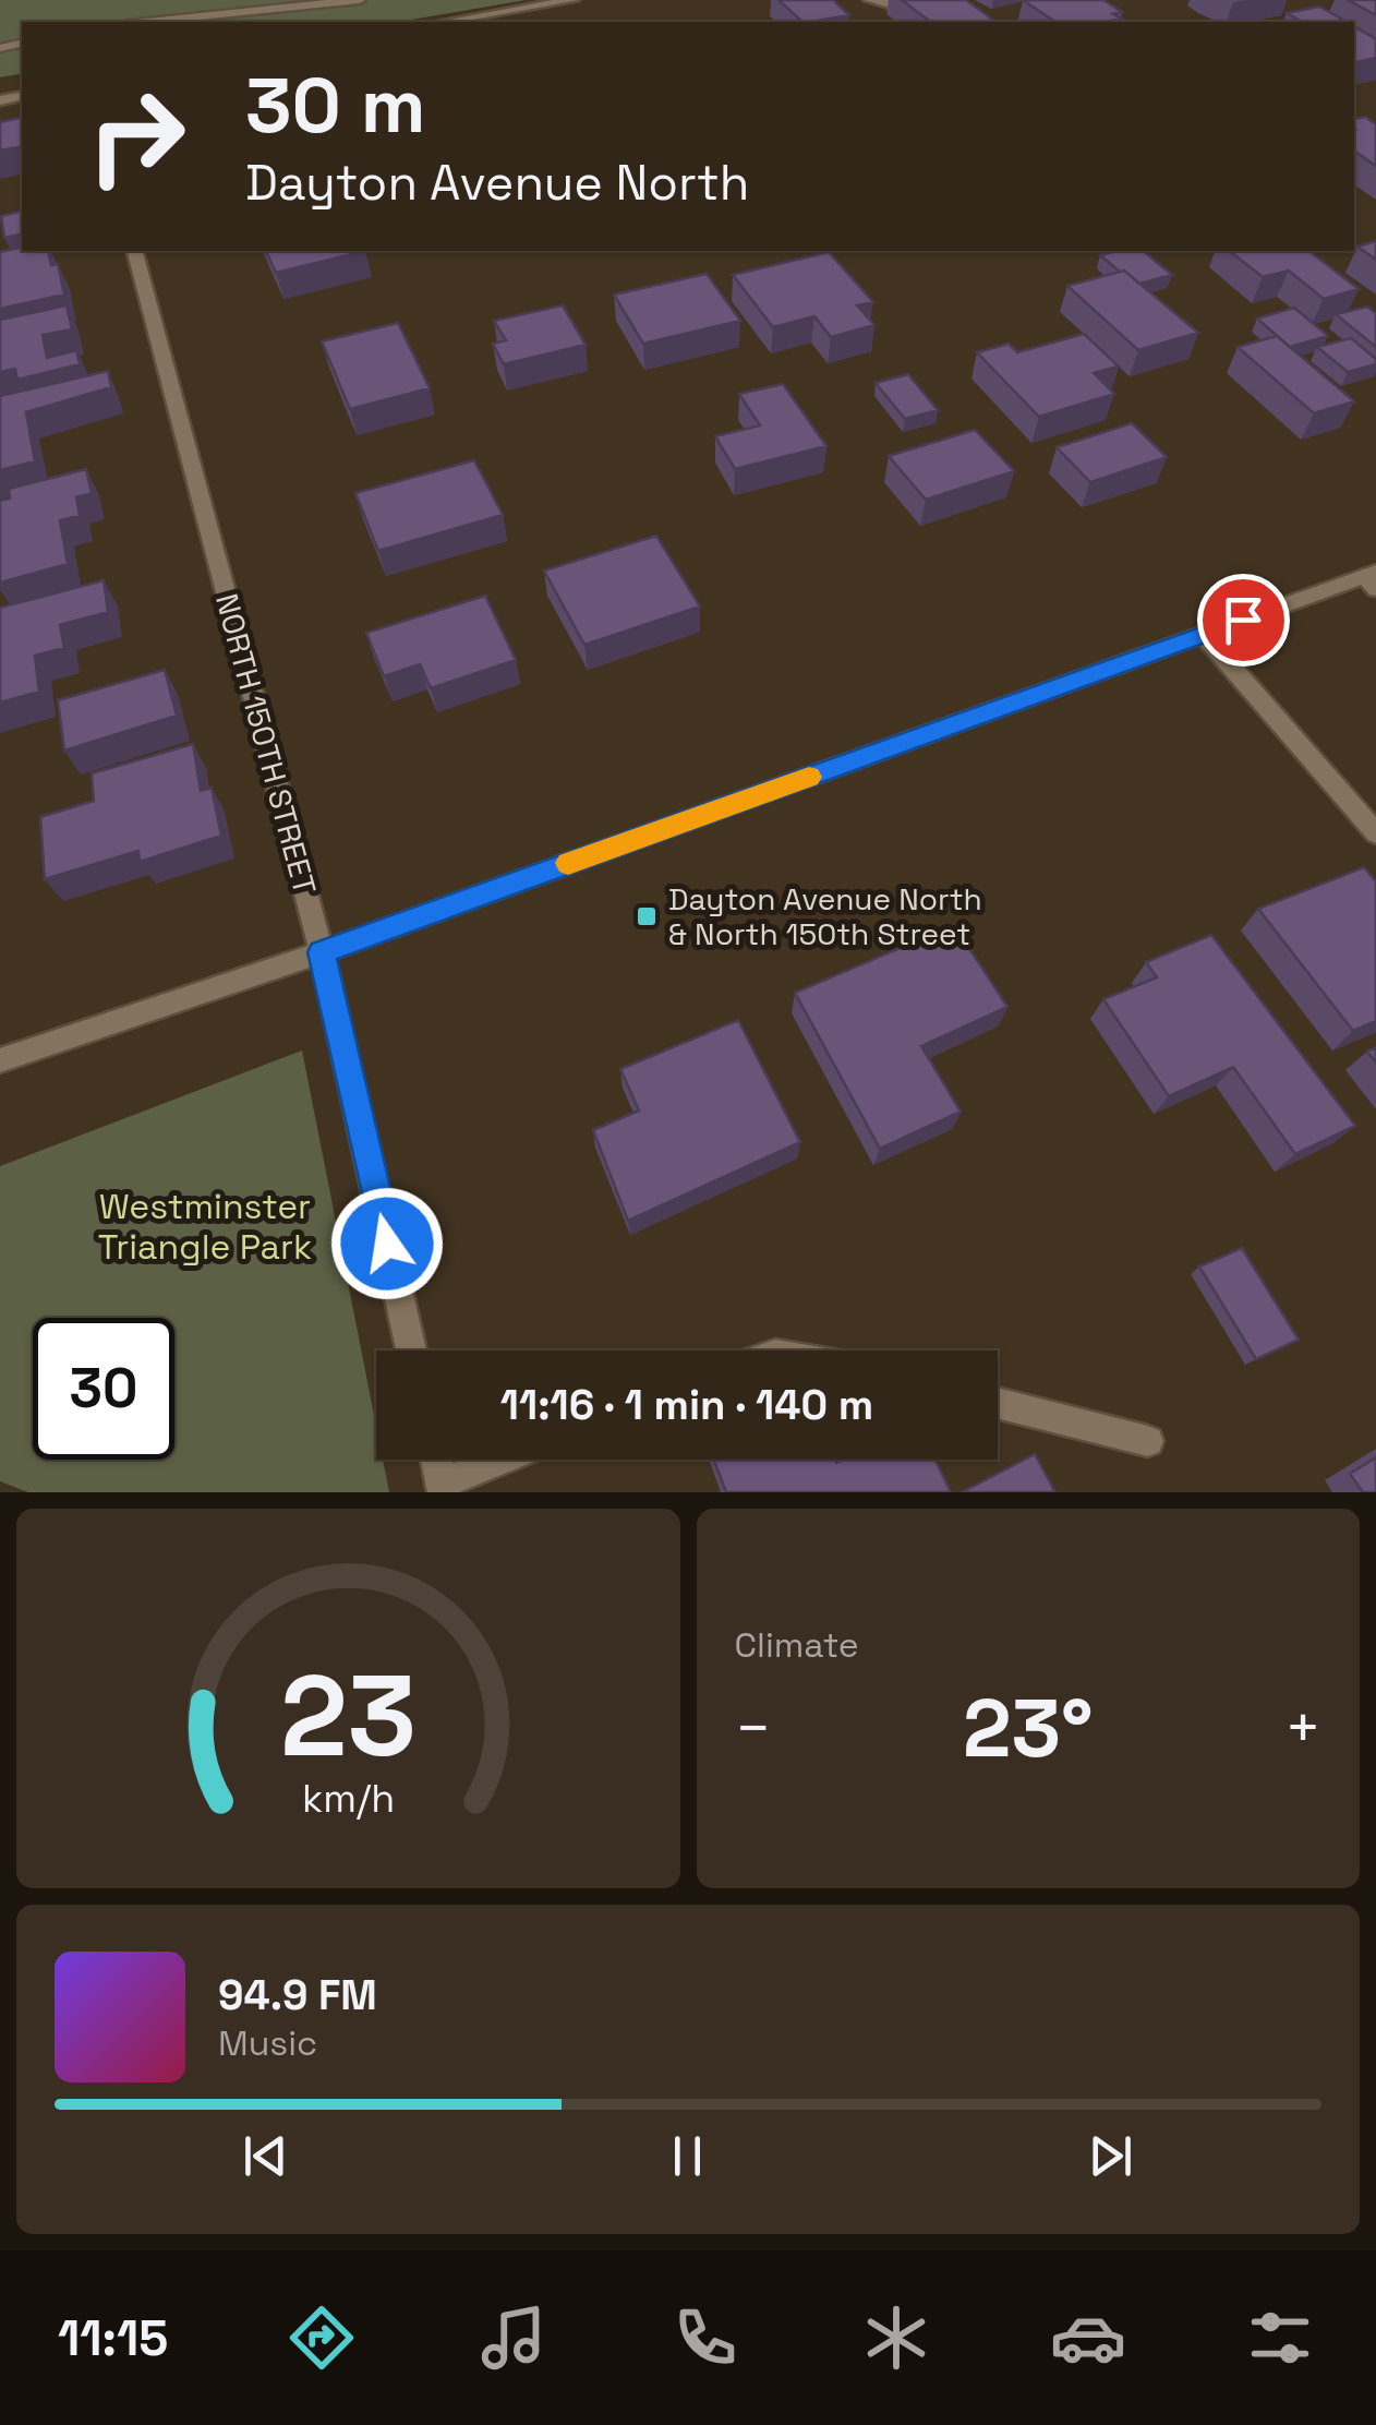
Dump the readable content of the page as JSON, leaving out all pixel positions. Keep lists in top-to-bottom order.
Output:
{
  "streets": {
    "street": ["NORTH 150TH STREET"]
  },
  "parks": ["Westminster Triangle Park"],
  "places": {
    "transit": ["Dayton Avenue North & North 150th Street"]
  },
  "page": {
    "turn": ["30 m", "Dayton Avenue North"],
    "limit": "30",
    "trip": "11:16 · 1 min · 140 m",
    "tile": "Climate",
    "heat": ["−", "23°", "+"],
    "song": ["94.9 FM", "Music"],
    "tabs": "11:15",
    "gauge": ["23", "km/h"]
  }
}
